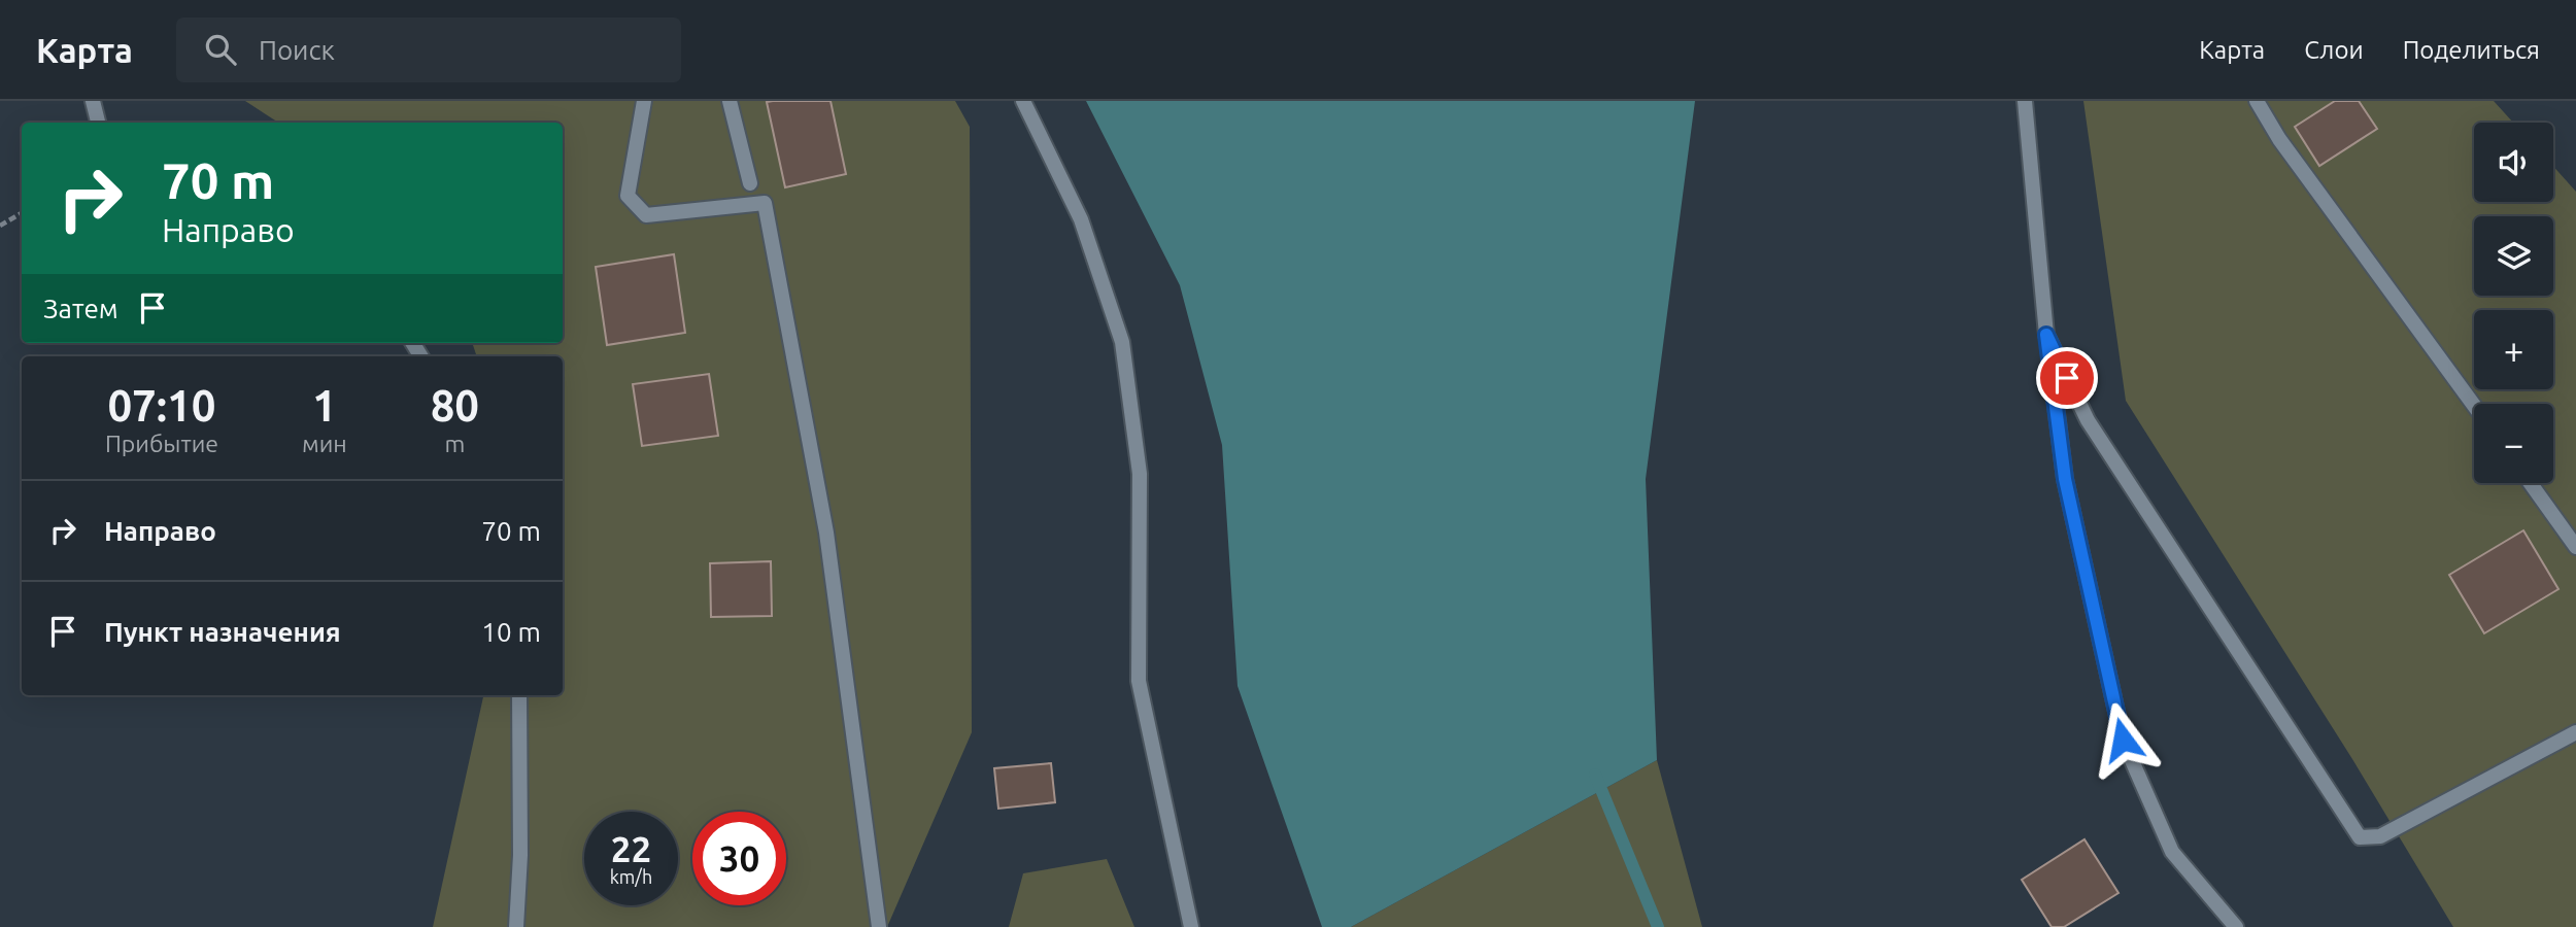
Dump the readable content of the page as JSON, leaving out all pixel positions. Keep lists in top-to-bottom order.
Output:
{
  "page": {
    "header": "Карта",
    "search": "Поиск",
    "nav": ["Карта", "Слои", "Поделиться"],
    "map_buttons": ["+", "−"],
    "turn": ["70 m", "Направо"],
    "then": "Затем",
    "eta": [
      "07:10",
      "Прибытие",
      "1",
      "мин",
      "80",
      "m"
    ],
    "list": [
      {
        "name": "Направо",
        "value": "70 m"
      },
      {
        "name": "Пункт назначения",
        "value": "10 m"
      }
    ],
    "speed": "22 km/h",
    "limit": "30"
  }
}
